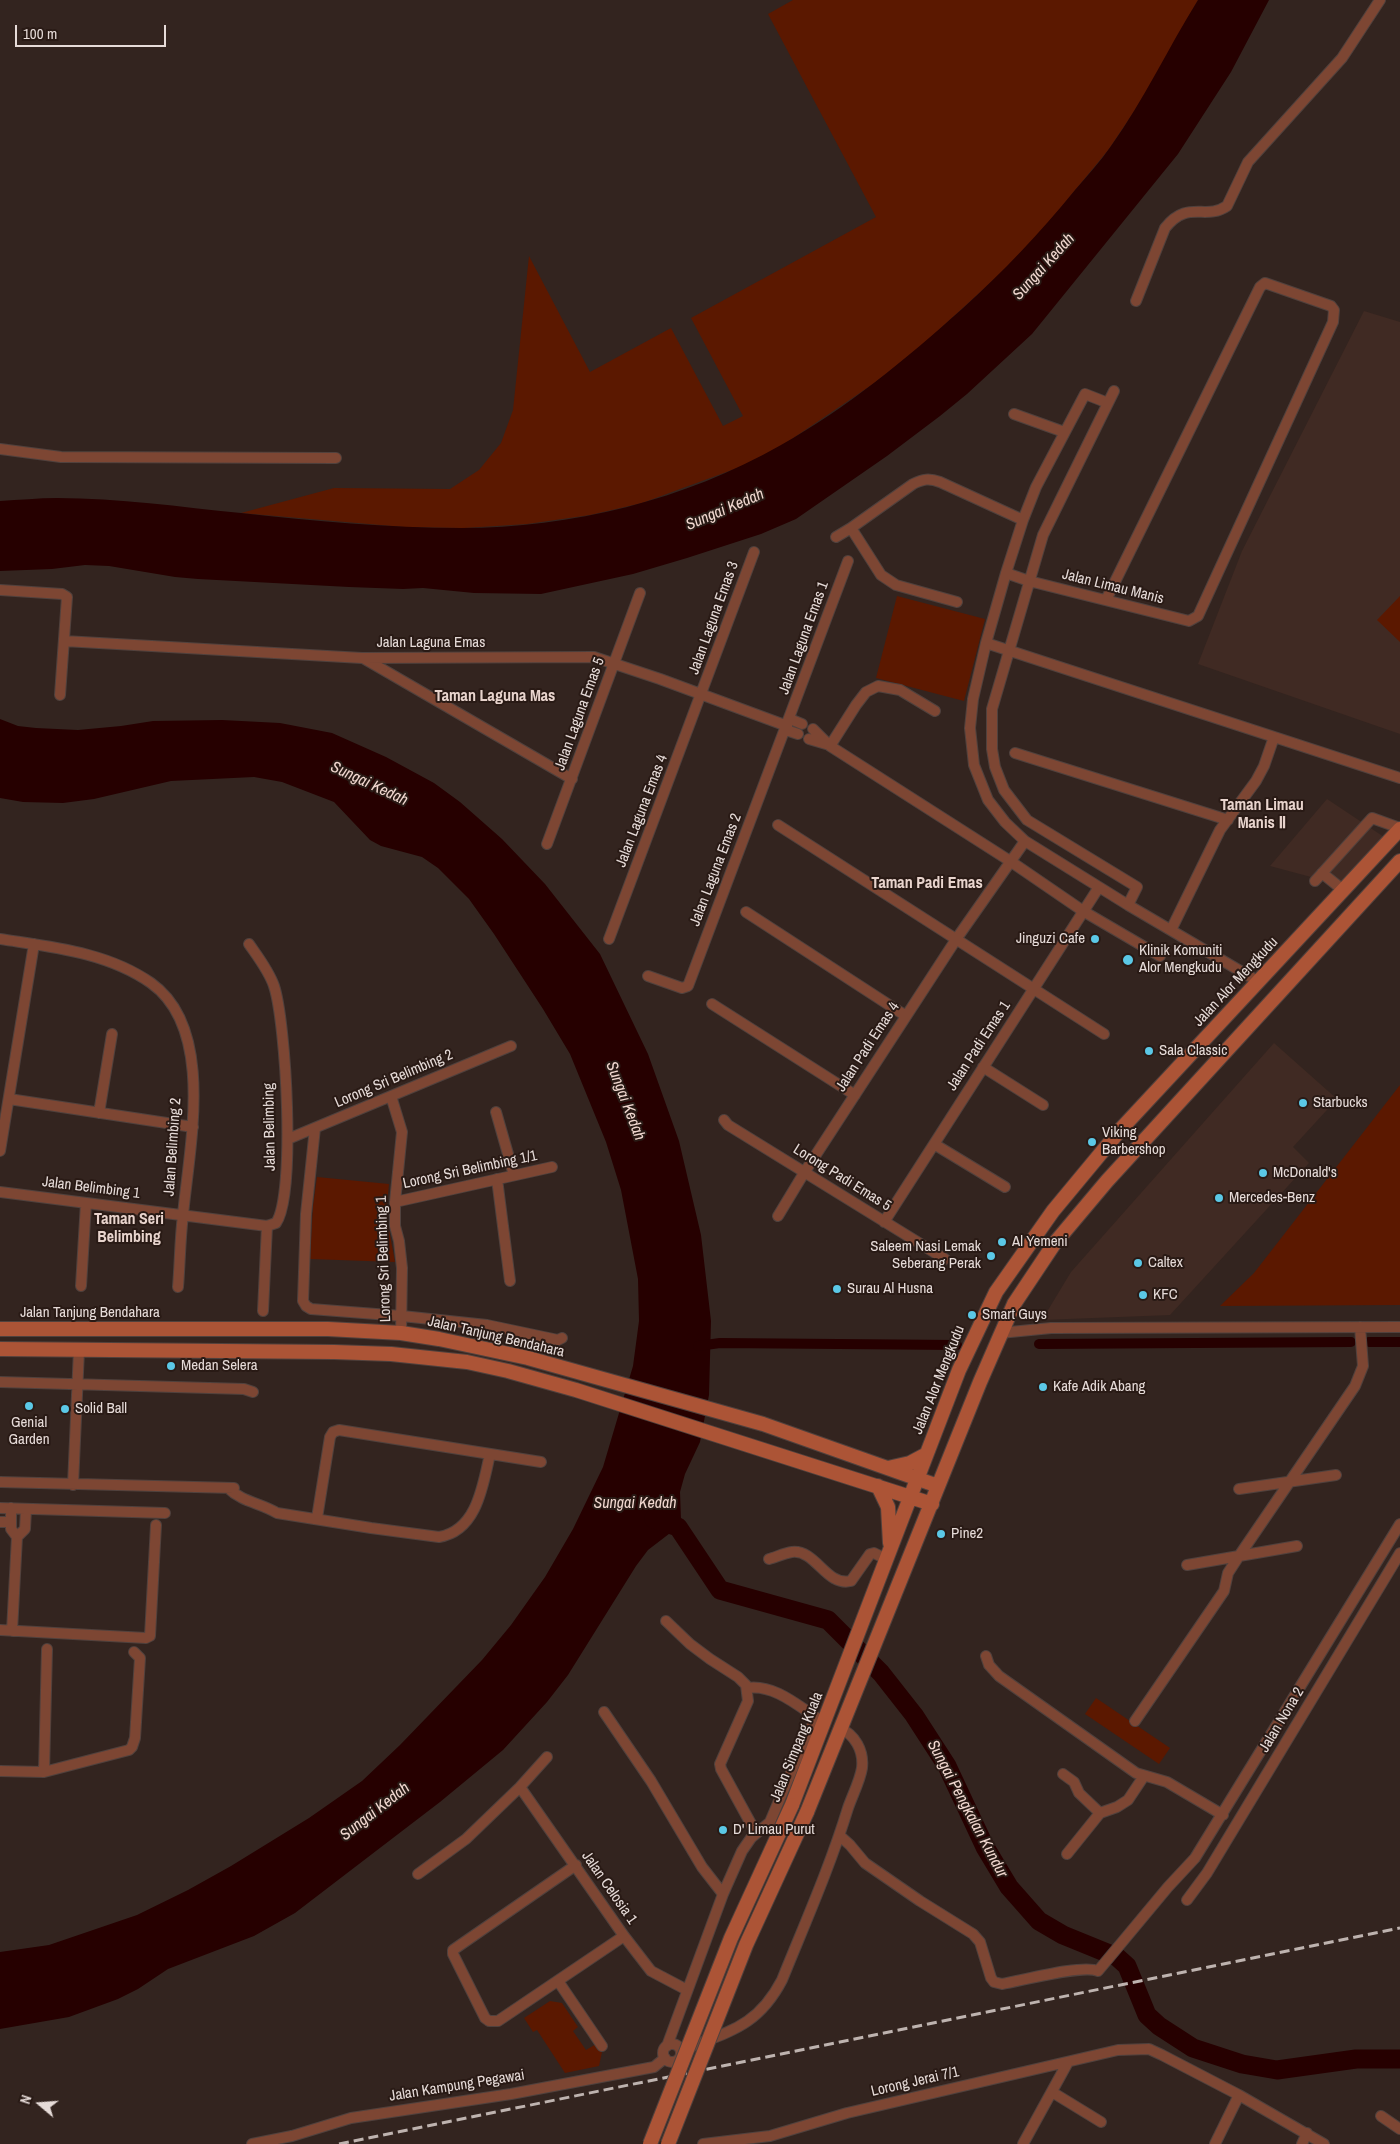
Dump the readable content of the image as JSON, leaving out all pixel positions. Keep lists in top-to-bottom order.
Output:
{
  "streets": {
    "main road": ["Jalan Alor Mengkudu", "Jalan Tanjung Bendahara", "Jalan Simpang Kuala"],
    "street": [
      "Jalan Limau Manis",
      "Jalan Laguna Emas 3",
      "Jalan Laguna Emas 1",
      "Jalan Laguna Emas",
      "Jalan Laguna Emas 5",
      "Jalan Laguna Emas 4",
      "Jalan Laguna Emas 2",
      "Jalan Padi Emas 1",
      "Jalan Padi Emas 4",
      "Lorong Sri Belimbing 2",
      "Jalan Belimbing",
      "Jalan Belimbing 2",
      "Lorong Sri Belimbing 1/1",
      "Lorong Padi Emas 5",
      "Jalan Belimbing 1",
      "Lorong Sri Belimbing 1",
      "Jalan Nona 2",
      "Jalan Celosia 1",
      "Lorong Jerai 7/1",
      "Jalan Kampung Pegawai"
    ]
  },
  "crossings": [
    ["Jalan Laguna Emas 3", "Jalan Laguna Emas"],
    ["Jalan Laguna Emas 3", "Jalan Laguna Emas 4"],
    ["Jalan Laguna Emas 1", "Jalan Laguna Emas"],
    ["Jalan Laguna Emas 1", "Jalan Laguna Emas 2"],
    ["Jalan Laguna Emas", "Jalan Laguna Emas 5"],
    ["Jalan Laguna Emas", "Jalan Laguna Emas 4"],
    ["Jalan Laguna Emas", "Jalan Laguna Emas 2"],
    ["Jalan Alor Mengkudu", "Jalan Tanjung Bendahara"],
    ["Jalan Alor Mengkudu", "Jalan Simpang Kuala"],
    ["Jalan Padi Emas 1", "Lorong Padi Emas 5"],
    ["Jalan Padi Emas 4", "Lorong Padi Emas 5"],
    ["Lorong Sri Belimbing 2", "Jalan Belimbing"],
    ["Lorong Sri Belimbing 2", "Lorong Sri Belimbing 1"],
    ["Jalan Belimbing", "Jalan Belimbing 1"],
    ["Jalan Belimbing 2", "Jalan Belimbing 1"],
    ["Lorong Sri Belimbing 1/1", "Lorong Sri Belimbing 1"],
    ["Lorong Sri Belimbing 1", "Jalan Tanjung Bendahara"],
    ["Jalan Tanjung Bendahara", "Jalan Simpang Kuala"]
  ],
  "districts": [
    "Taman Laguna Mas",
    "Taman Limau Manis Ⅱ",
    "Taman Padi Emas",
    "Taman Seri Belimbing"
  ],
  "water": ["Sungai Kedah", "Sungai Pengkalan Kundur"],
  "places": [
    "Jinguzi Cafe",
    "Klinik Komuniti Alor Mengkudu",
    "Sala Classic",
    "Starbucks",
    "Viking Barbershop",
    "McDonald's",
    "Mercedes-Benz",
    "Al Yemeni",
    "Saleem Nasi Lemak Seberang Perak",
    "Caltex",
    "Surau Al Husna",
    "KFC",
    "Smart Guys",
    "Medan Selera",
    "Kafe Adik Abang",
    "Genial Garden",
    "Solid Ball",
    "Pine2",
    "D' Limau Purut"
  ],
  "scale_bar": "100 m",
  "north": "left"
}
